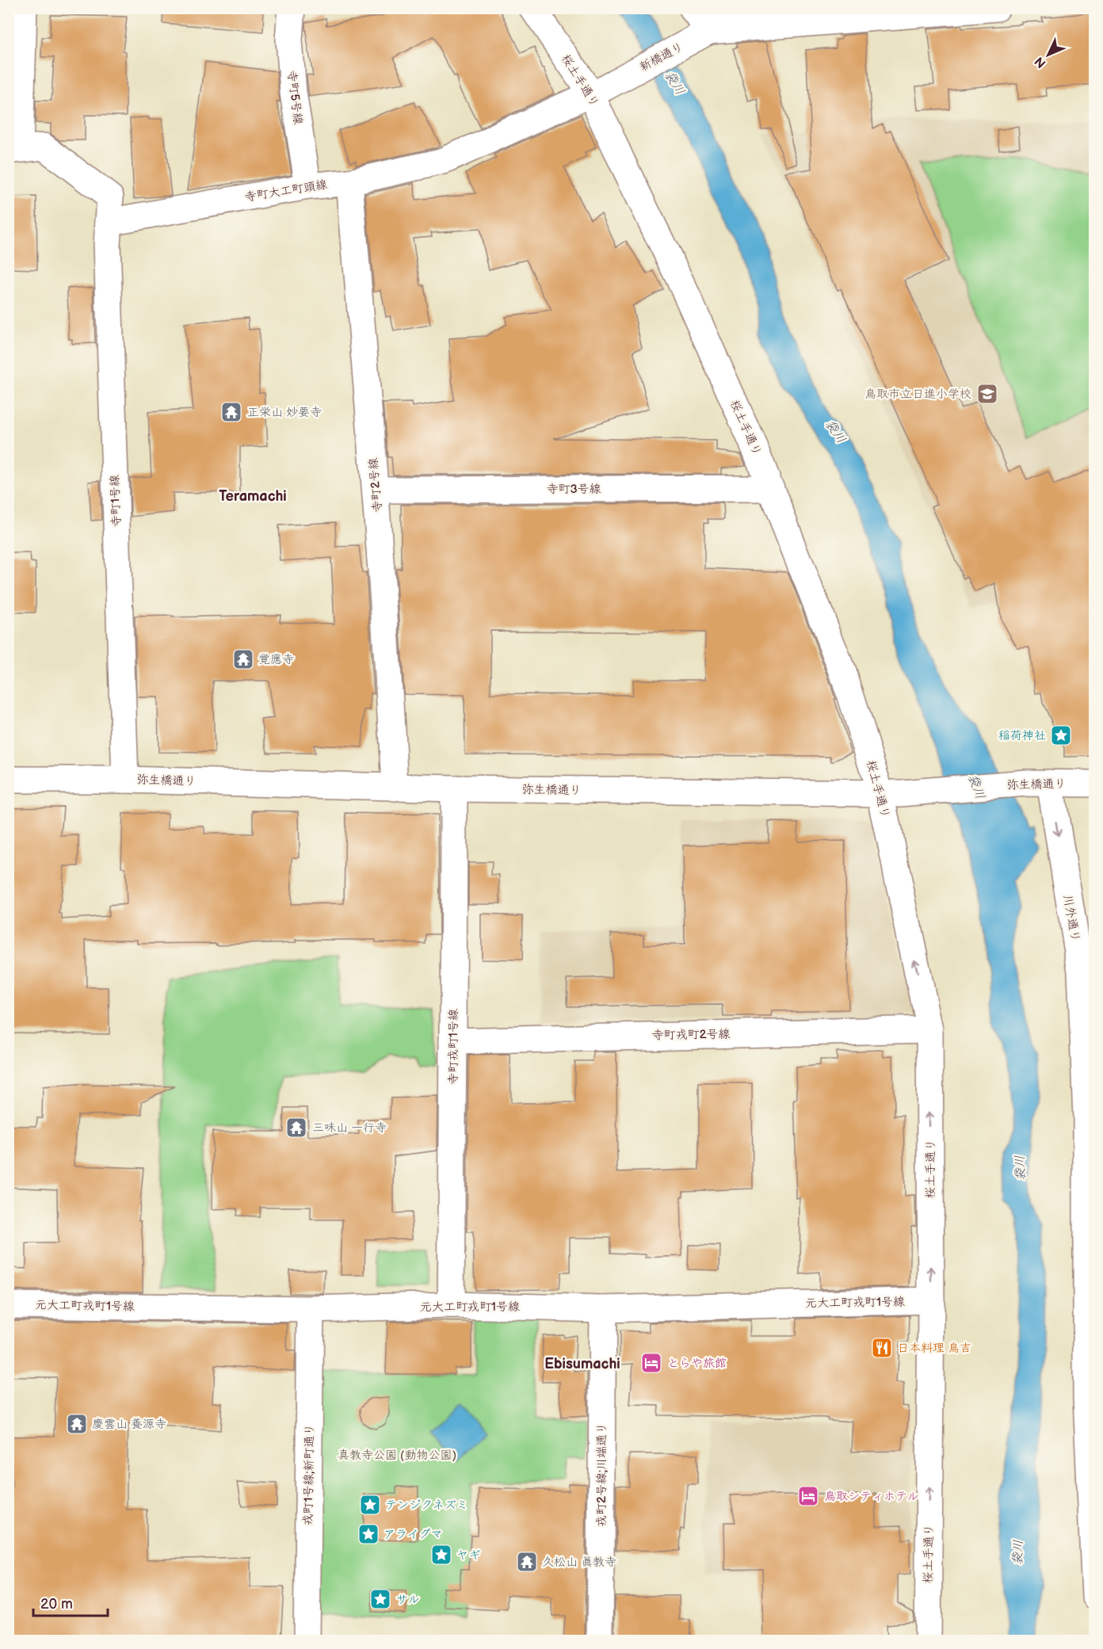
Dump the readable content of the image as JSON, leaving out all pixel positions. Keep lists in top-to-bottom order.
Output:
{
  "streets": {
    "street": [
      "新橋通り",
      "桜土手通り",
      "寺町5号線",
      "寺町大工町頭線",
      "寺町2号線",
      "寺町3号線",
      "寺町1号線",
      "弥生橋通り",
      "川外通り",
      "寺町戎町2号線",
      "寺町戎町1号線",
      "元大工町戎町1号線",
      "戎町1号線;新町通り",
      "戎町2号線;川端通り"
    ]
  },
  "crossings": [
    ["新橋通り", "桜土手通り"],
    ["新橋通り", "寺町大工町頭線"],
    ["桜土手通り", "寺町大工町頭線"],
    ["桜土手通り", "寺町3号線"],
    ["桜土手通り", "弥生橋通り"],
    ["桜土手通り", "寺町戎町2号線"],
    ["桜土手通り", "元大工町戎町1号線"],
    ["寺町5号線", "寺町大工町頭線"],
    ["寺町大工町頭線", "寺町2号線"],
    ["寺町大工町頭線", "寺町1号線"],
    ["寺町2号線", "寺町3号線"],
    ["寺町2号線", "弥生橋通り"],
    ["寺町1号線", "弥生橋通り"],
    ["弥生橋通り", "川外通り"],
    ["弥生橋通り", "寺町戎町1号線"],
    ["寺町戎町2号線", "寺町戎町1号線"],
    ["寺町戎町1号線", "元大工町戎町1号線"],
    ["元大工町戎町1号線", "戎町1号線;新町通り"],
    ["元大工町戎町1号線", "戎町2号線;川端通り"]
  ],
  "one_way": ["桜土手通り", "川外通り"],
  "districts": ["Teramachi", "Ebisumachi"],
  "water": ["袋川"],
  "parks": ["真教寺公園 (動物公園)"],
  "places": {
    "school or university": ["鳥取市立日進小学校"],
    "temple": [
      "正栄山 妙要寺",
      "覚應寺",
      "三味山 一行寺",
      "慶雲山 養源寺",
      "久松山 眞教寺"
    ],
    "place": [
      "稲荷神社",
      "テンジクネズミ",
      "アライグマ",
      "ヤギ",
      "サル"
    ],
    "restaurant": ["日本料理 鳥吉"],
    "hotel": ["とらや旅館", "鳥取シティホテル"]
  },
  "scale_bar": "20 m",
  "north": "bottom left"
}
